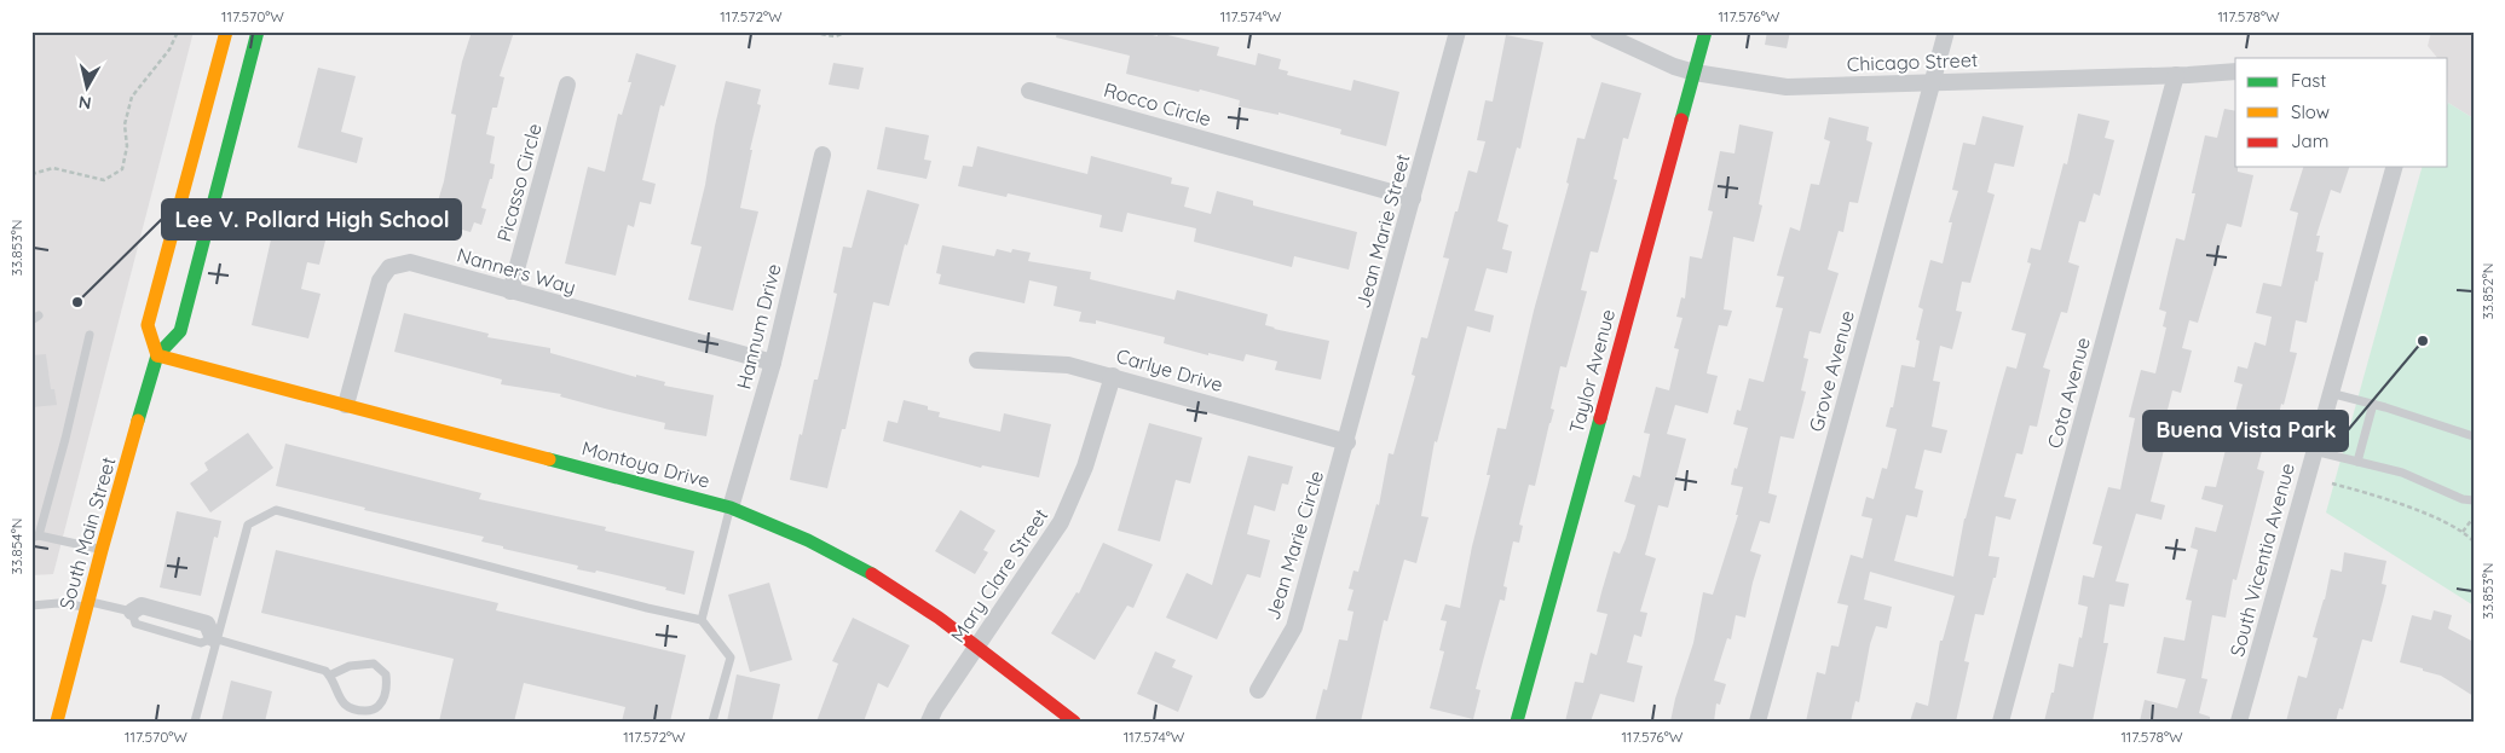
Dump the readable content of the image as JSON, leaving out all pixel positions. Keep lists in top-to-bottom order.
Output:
{
  "streets": {
    "street": [
      "Chicago Street",
      "Rocco Circle",
      "Picasso Circle",
      "Jean Marie Street",
      "Nanners Way",
      "Hannum Drive",
      "Carlye Drive",
      "Taylor Avenue",
      "Grove Avenue",
      "Cota Avenue",
      "Montoya Drive",
      "South Main Street",
      "Jean Marie Circle",
      "South Vicentia Avenue",
      "Mary Clare Street"
    ]
  },
  "crossings": [
    ["Chicago Street", "Taylor Avenue"],
    ["Chicago Street", "Grove Avenue"],
    ["Chicago Street", "Cota Avenue"],
    ["Rocco Circle", "Jean Marie Street"],
    ["Picasso Circle", "Nanners Way"],
    ["Jean Marie Street", "Carlye Drive"],
    ["Jean Marie Street", "Jean Marie Circle"],
    ["Nanners Way", "Hannum Drive"],
    ["Nanners Way", "Montoya Drive"],
    ["Hannum Drive", "Montoya Drive"],
    ["Carlye Drive", "Jean Marie Circle"],
    ["Carlye Drive", "Mary Clare Street"],
    ["Montoya Drive", "South Main Street"],
    ["Montoya Drive", "Mary Clare Street"]
  ],
  "places": ["Lee V. Pollard High School", "Buena Vista Park"],
  "legend": ["Fast", "Slow", "Jam"],
  "north": "bottom",
  "coordinates": [
    "117.570°W",
    "117.572°W",
    "117.574°W",
    "117.576°W",
    "117.578°W",
    "33.853°N",
    "33.852°N",
    "33.854°N"
  ]
}
